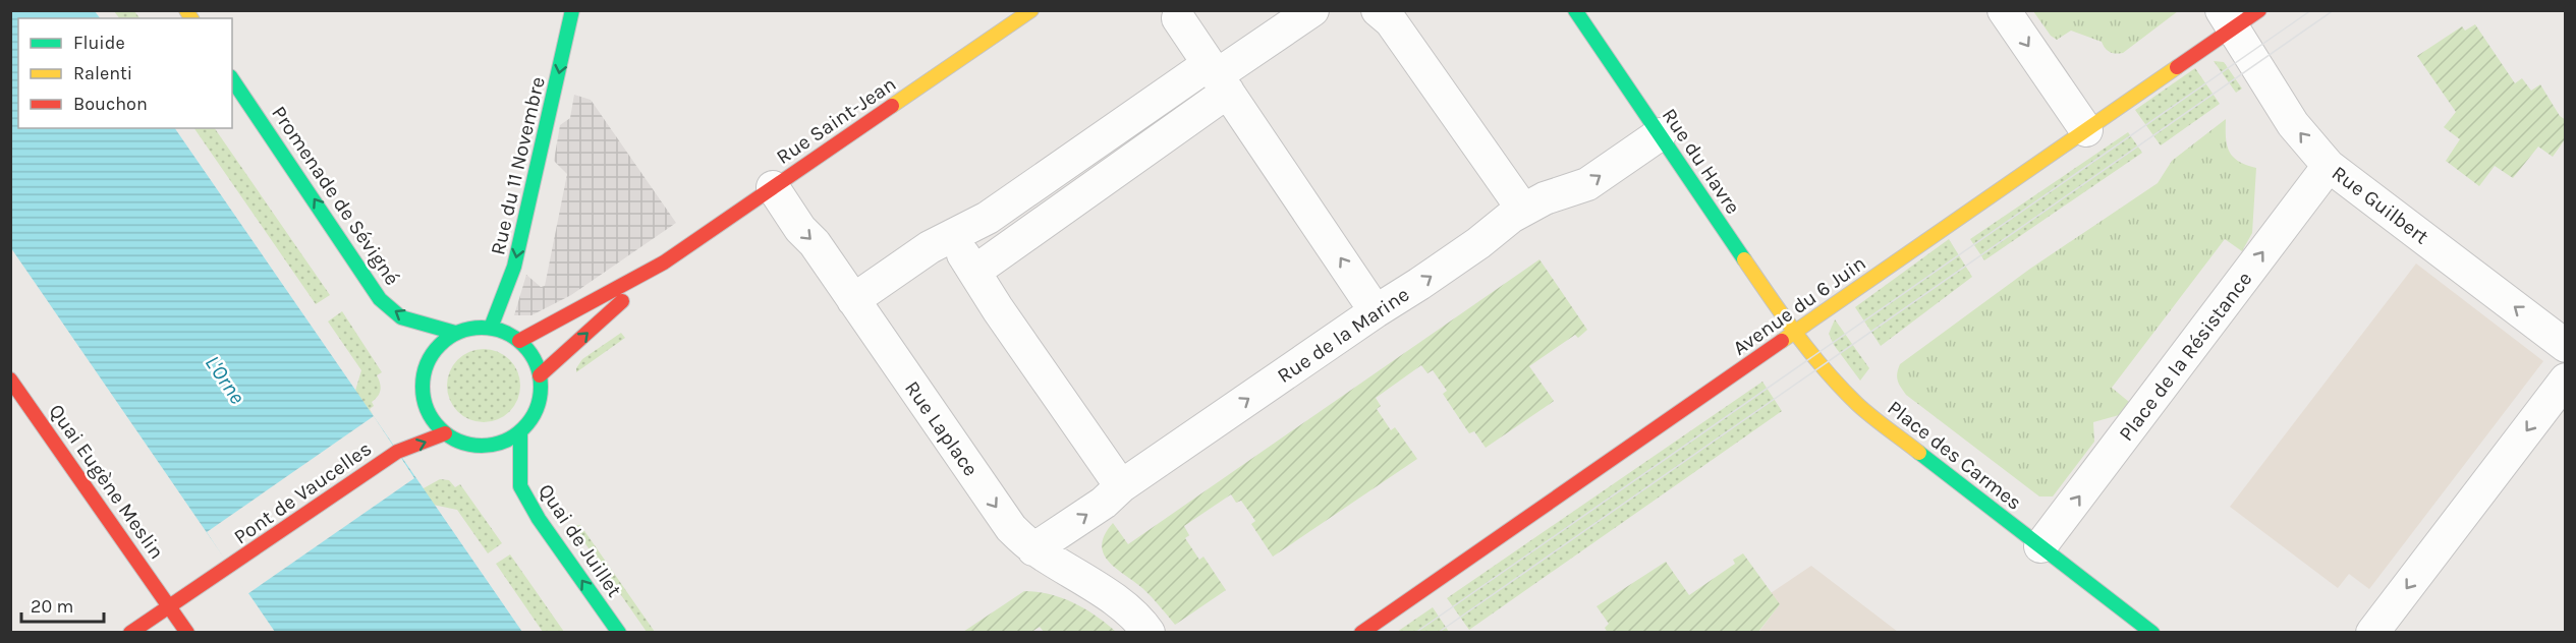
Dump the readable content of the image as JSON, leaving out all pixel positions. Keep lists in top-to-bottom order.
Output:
{
  "streets": {
    "street": [
      "Rue Saint-Jean",
      "Rue du Havre",
      "Rue du 11 Novembre",
      "Promenade de Sévigné",
      "Rue Guilbert",
      "Avenue du 6 Juin",
      "Rue de la Marine",
      "Place de la Résistance",
      "Rue Laplace",
      "Place des Carmes",
      "Quai Eugène Meslin",
      "Pont de Vaucelles",
      "Quai de Juillet"
    ]
  },
  "crossings": [
    ["Rue Saint-Jean", "Rue du 11 Novembre"],
    ["Rue Saint-Jean", "Promenade de Sévigné"],
    ["Rue Saint-Jean", "Rue Laplace"],
    ["Rue Saint-Jean", "Pont de Vaucelles"],
    ["Rue Saint-Jean", "Quai de Juillet"],
    ["Rue du Havre", "Avenue du 6 Juin"],
    ["Rue du Havre", "Rue de la Marine"],
    ["Rue du Havre", "Place des Carmes"],
    ["Rue du 11 Novembre", "Promenade de Sévigné"],
    ["Rue du 11 Novembre", "Pont de Vaucelles"],
    ["Rue du 11 Novembre", "Quai de Juillet"],
    ["Promenade de Sévigné", "Pont de Vaucelles"],
    ["Promenade de Sévigné", "Quai de Juillet"],
    ["Rue Guilbert", "Avenue du 6 Juin"],
    ["Rue Guilbert", "Place de la Résistance"],
    ["Avenue du 6 Juin", "Place des Carmes"],
    ["Rue de la Marine", "Rue Laplace"],
    ["Place de la Résistance", "Place des Carmes"],
    ["Quai Eugène Meslin", "Pont de Vaucelles"],
    ["Pont de Vaucelles", "Quai de Juillet"]
  ],
  "one_way": [
    "Rue du 11 Novembre",
    "Promenade de Sévigné",
    "Rue Guilbert",
    "Place de la Résistance",
    "Quai de Juillet"
  ],
  "water": ["L'Orne"],
  "legend": ["Fluide", "Ralenti", "Bouchon"],
  "scale_bar": "20 m"
}
